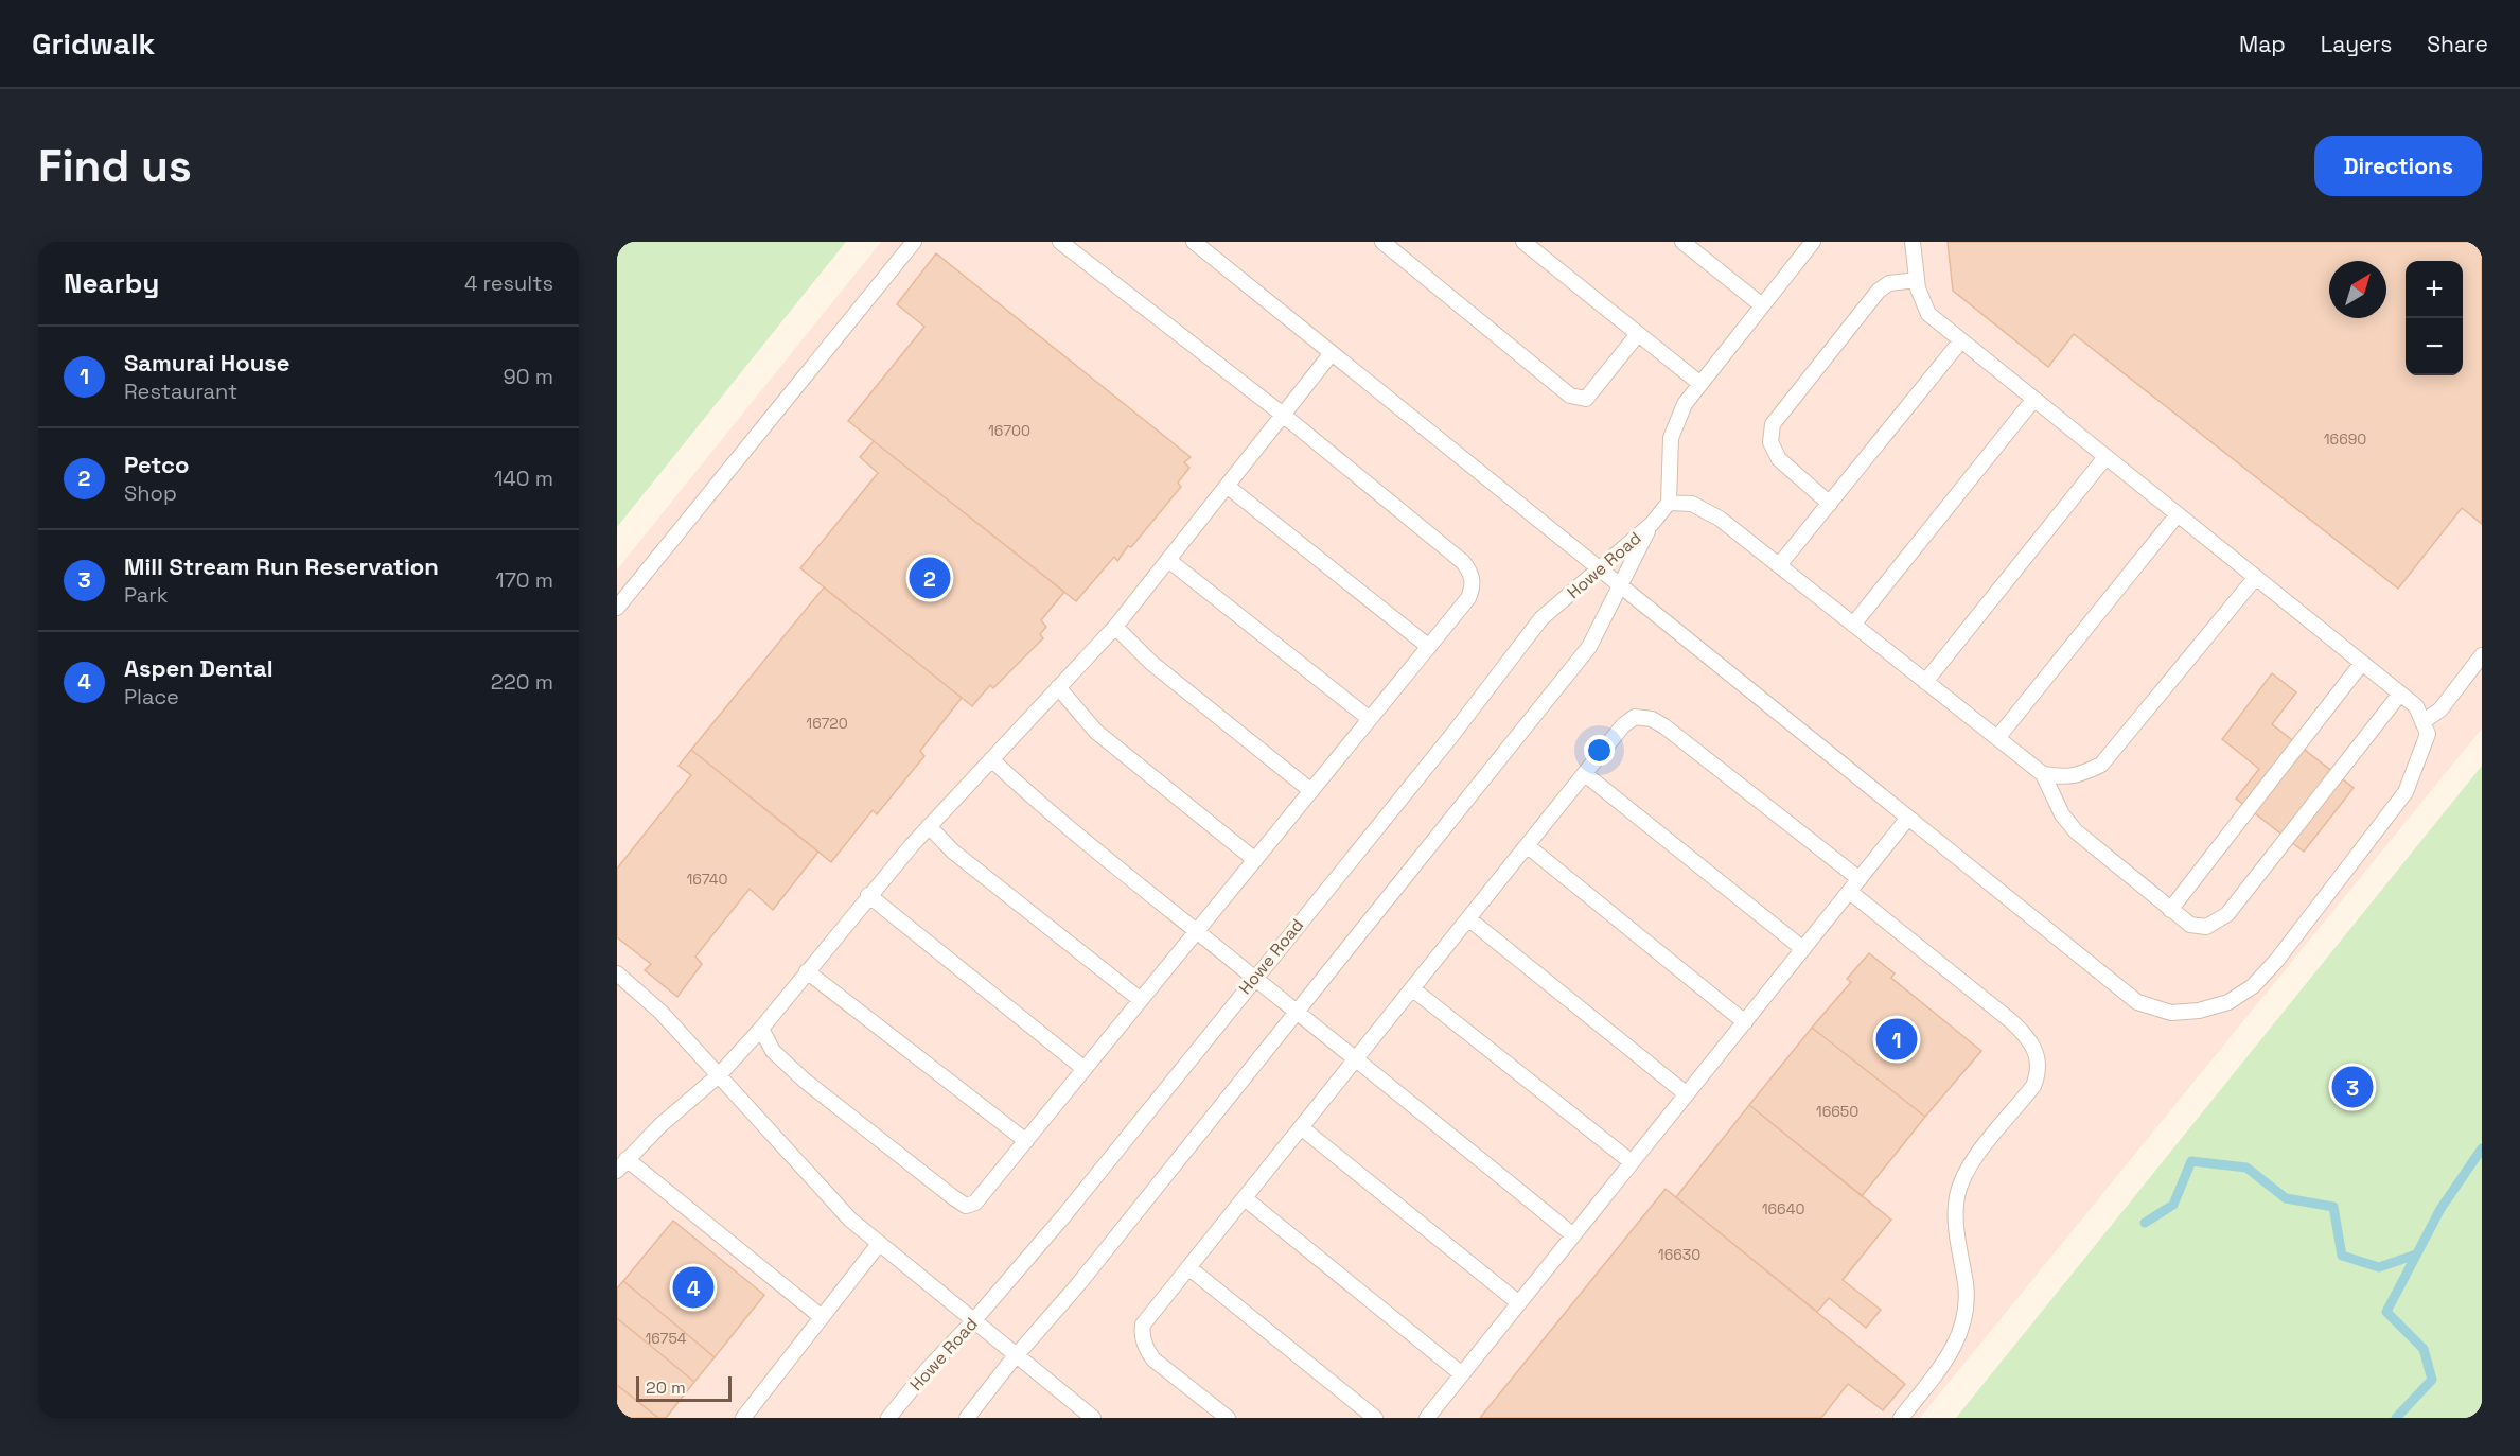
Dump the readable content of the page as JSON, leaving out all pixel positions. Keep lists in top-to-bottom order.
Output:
{
  "streets": {
    "lane": ["Howe Road"]
  },
  "house_numbers": [
    "16700",
    "16690",
    "16720",
    "16740",
    "16650",
    "16640",
    "16630",
    "16754"
  ],
  "scale_bar": "20 m",
  "north": "top right",
  "page": {
    "header": "Gridwalk",
    "nav": ["Map", "Layers", "Share"],
    "buttons": "Directions",
    "title": "Find us",
    "heading": ["Nearby", "4 results"],
    "map_buttons": ["+", "−"],
    "list": [
      {
        "mark": "1",
        "name": "Samurai House",
        "note": "Restaurant",
        "value": "90 m"
      },
      {
        "mark": "2",
        "name": "Petco",
        "note": "Shop",
        "value": "140 m"
      },
      {
        "mark": "3",
        "name": "Mill Stream Run Reservation",
        "note": "Park",
        "value": "170 m"
      },
      {
        "mark": "4",
        "name": "Aspen Dental",
        "note": "Place",
        "value": "220 m"
      }
    ],
    "pins": [
      "2",
      "1",
      "3",
      "4"
    ],
    "scale": "20 m"
  }
}
